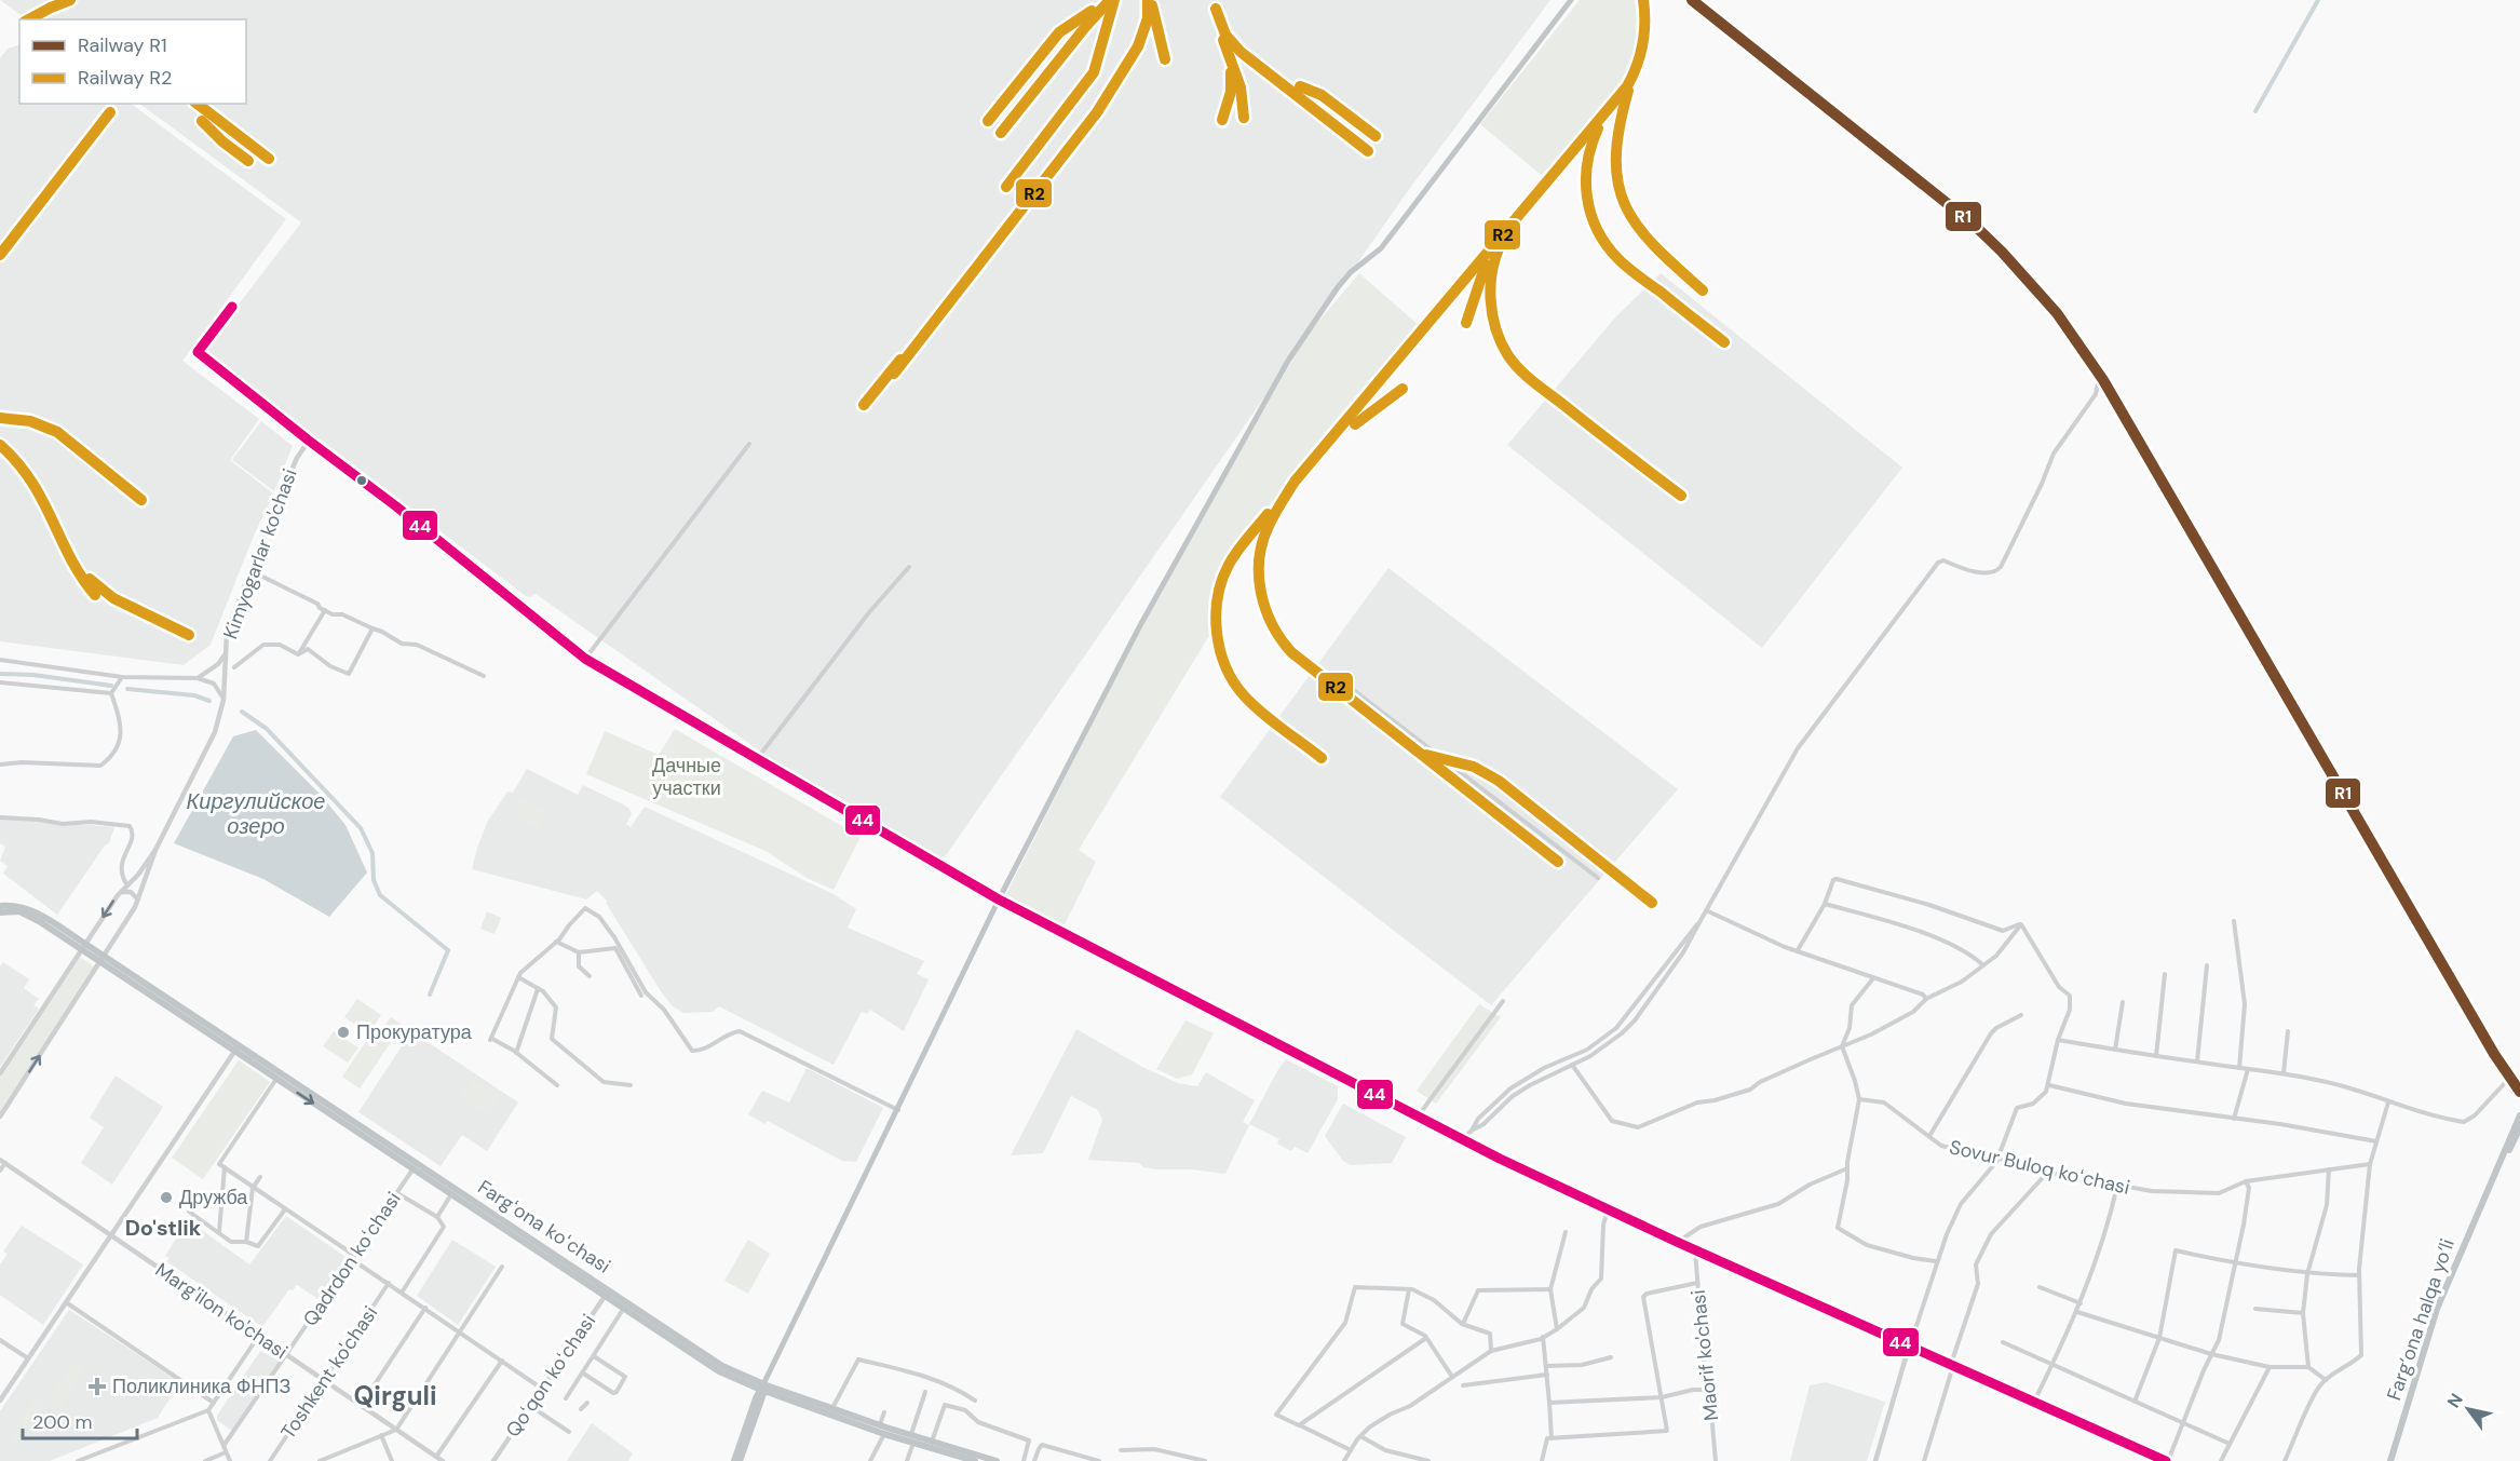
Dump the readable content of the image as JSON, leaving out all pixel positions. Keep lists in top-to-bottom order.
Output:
{
  "streets": {
    "main road": ["Fargʻona koʻchasi", "Farg‘ona halqa yo‘li"],
    "street": [
      "Kimyogarlar ko'chasi",
      "Sovur Buloq koʻchasi",
      "Qadrdon koʻchasi",
      "Marg'ilon ko'chasi",
      "Maorif ko'chasi",
      "Toshkent ko'chasi",
      "Qoʻqon koʻchasi"
    ]
  },
  "crossings": [
    ["Kimyogarlar ko'chasi", "Fargʻona koʻchasi"],
    ["Fargʻona koʻchasi", "Qadrdon koʻchasi"],
    ["Fargʻona koʻchasi", "Qoʻqon koʻchasi"],
    ["Qadrdon koʻchasi", "Marg'ilon ko'chasi"],
    ["Marg'ilon ko'chasi", "Toshkent ko'chasi"]
  ],
  "districts": ["Do'stlik", "Qirguli"],
  "water": ["Киргулийское озеро"],
  "parks": ["Дачные участки"],
  "places": {
    "other": ["Прокуратура", "Дружба"],
    "health": ["Поликлиника ФНПЗ"]
  },
  "lines": ["rail line R1", "rail line R2", "transit line 44"],
  "legend": ["Railway R1", "Railway R2"],
  "scale_bar": "200 m",
  "north": "top left"
}
